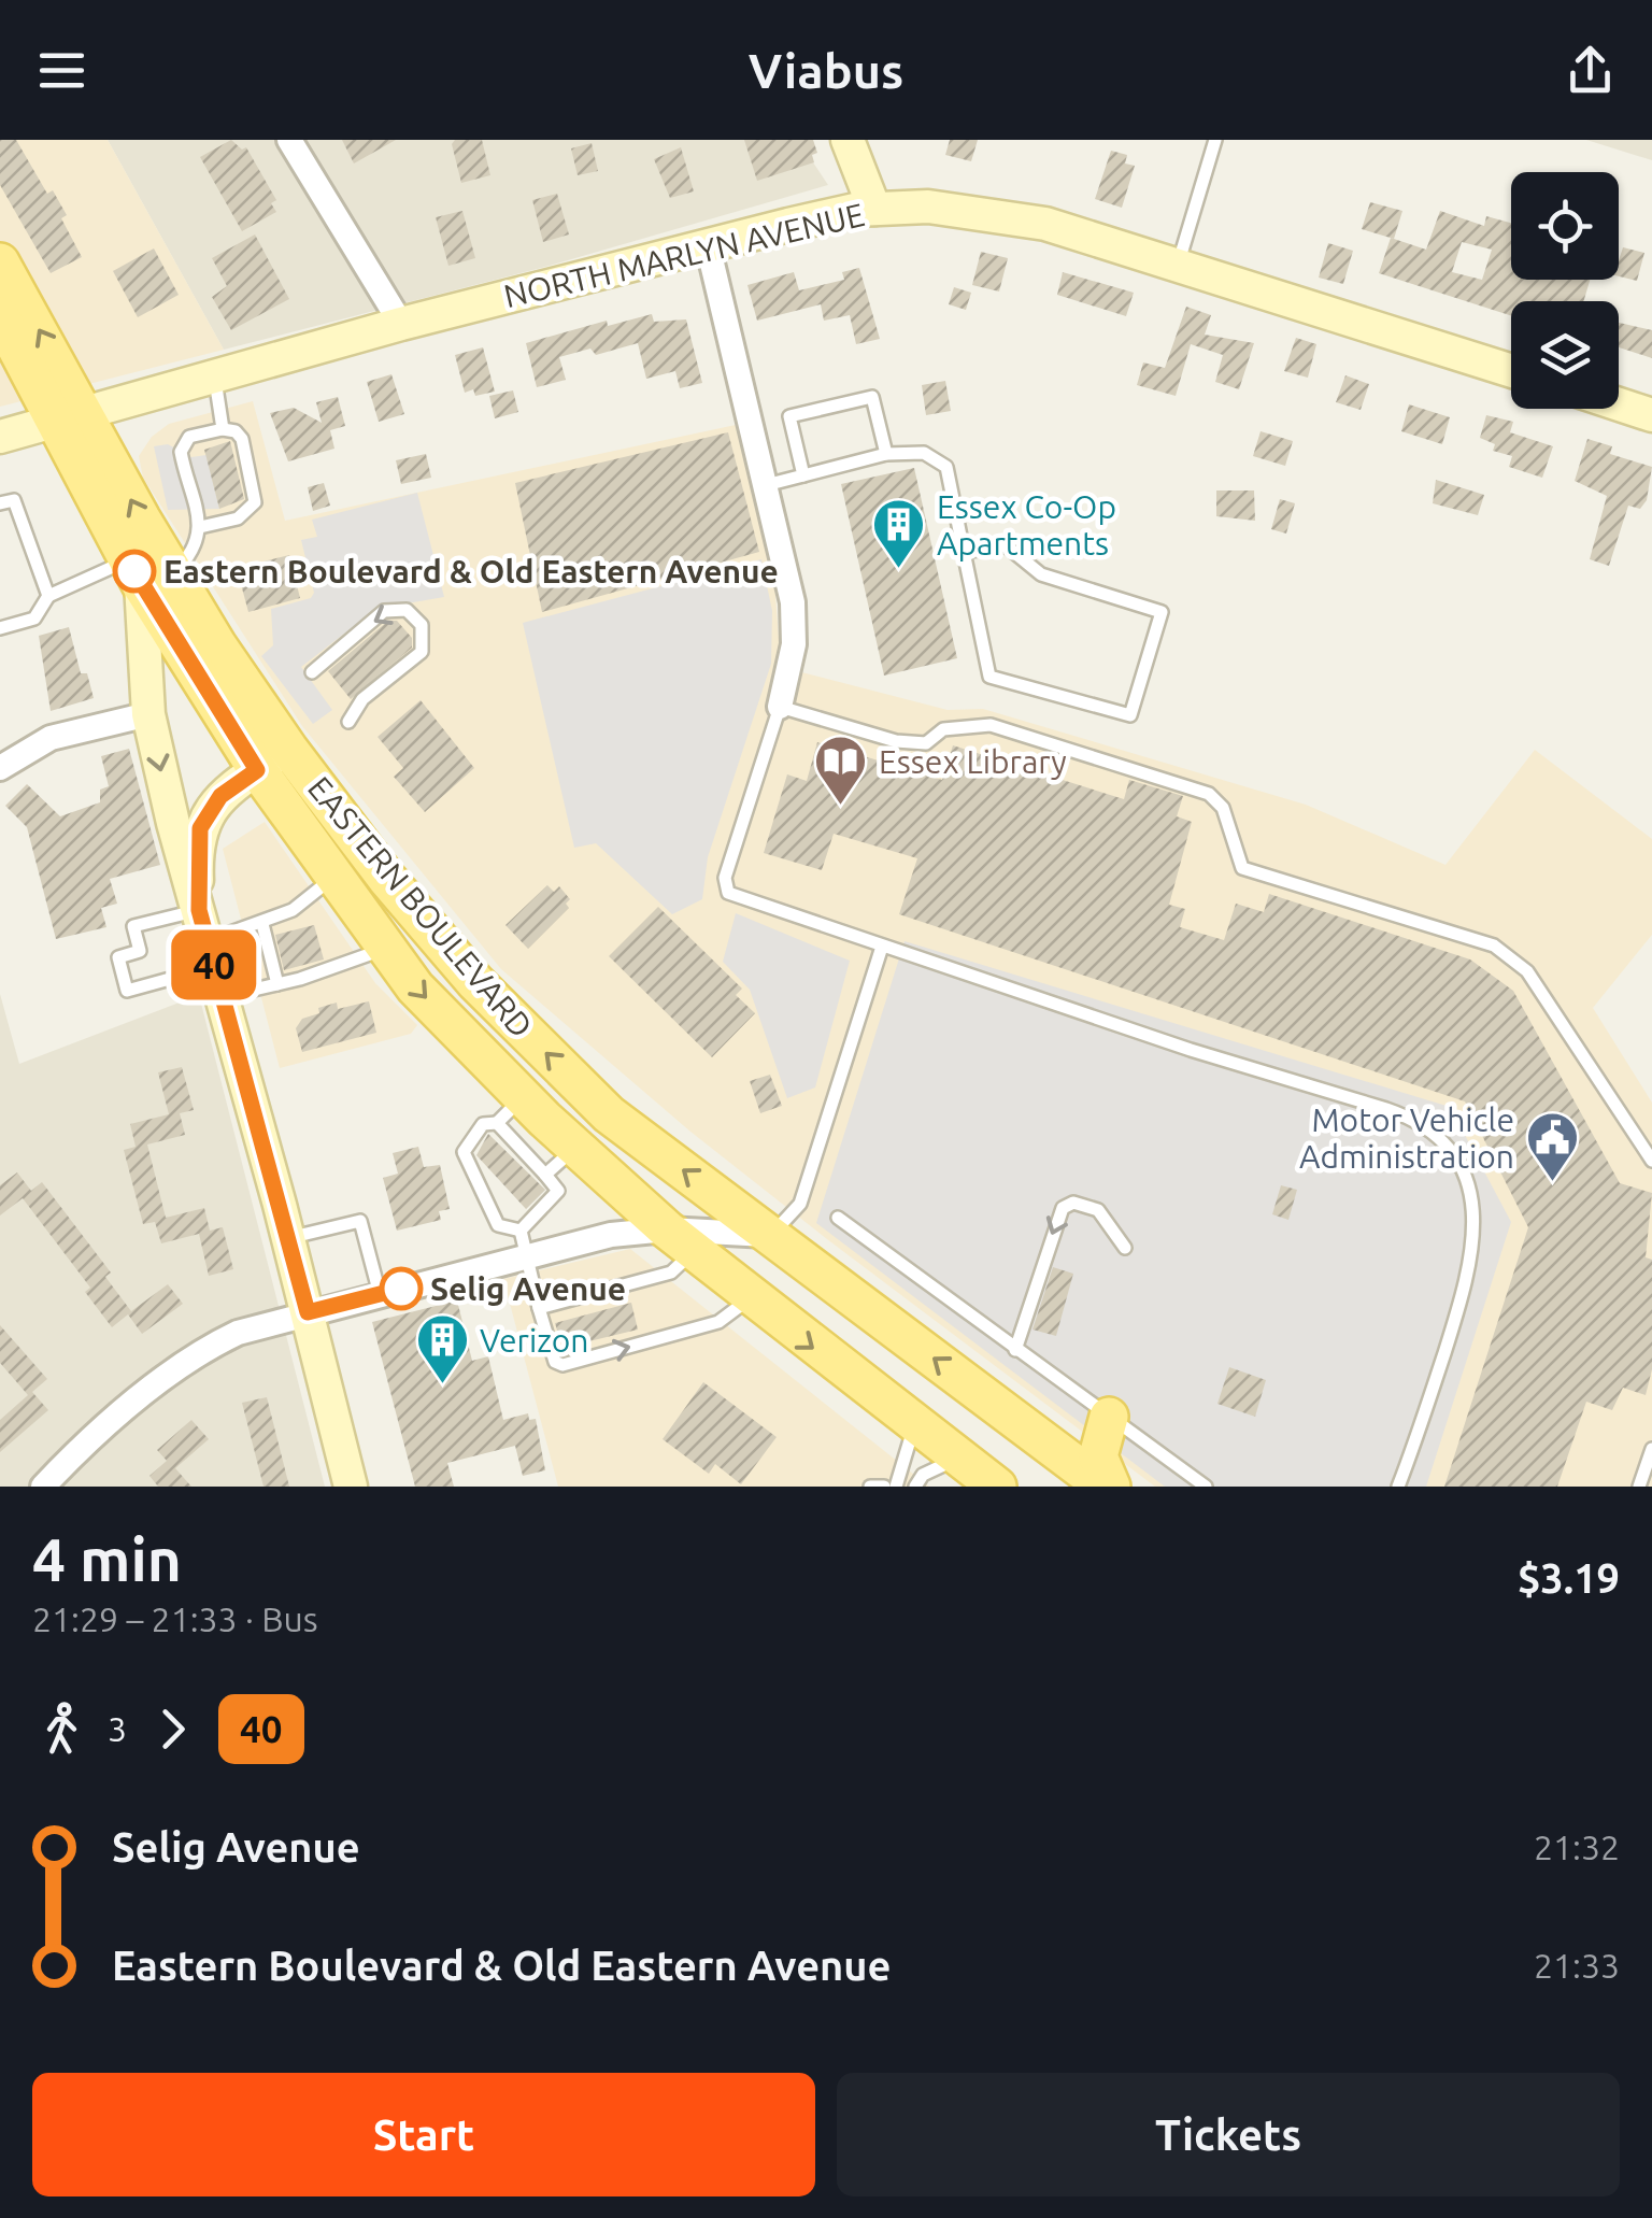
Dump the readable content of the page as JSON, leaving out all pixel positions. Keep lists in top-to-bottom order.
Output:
{
  "streets": {
    "main road": ["EASTERN BOULEVARD"],
    "street": ["NORTH MARLYN AVENUE"]
  },
  "crossings": [
    ["NORTH MARLYN AVENUE", "EASTERN BOULEVARD"]
  ],
  "places": {
    "building": ["Essex Co-Op Apartments", "Verizon"],
    "other": ["Eastern Boulevard & Old Eastern Avenue", "Selig Avenue"],
    "library": ["Essex Library"],
    "public building": ["Motor Vehicle Administration"]
  },
  "lines": ["bus line 40"],
  "page": {
    "header": "Viabus",
    "on_map": "40",
    "heading": ["4 min", "21:29 – 21:33 · Bus", "$3.19"],
    "legs": ["3", "40"],
    "list": [
      {
        "name": "Selig Avenue",
        "value": "21:32"
      },
      {
        "name": "Eastern Boulevard & Old Eastern Avenue",
        "value": "21:33"
      }
    ],
    "buttons": ["Start", "Tickets"]
  }
}
